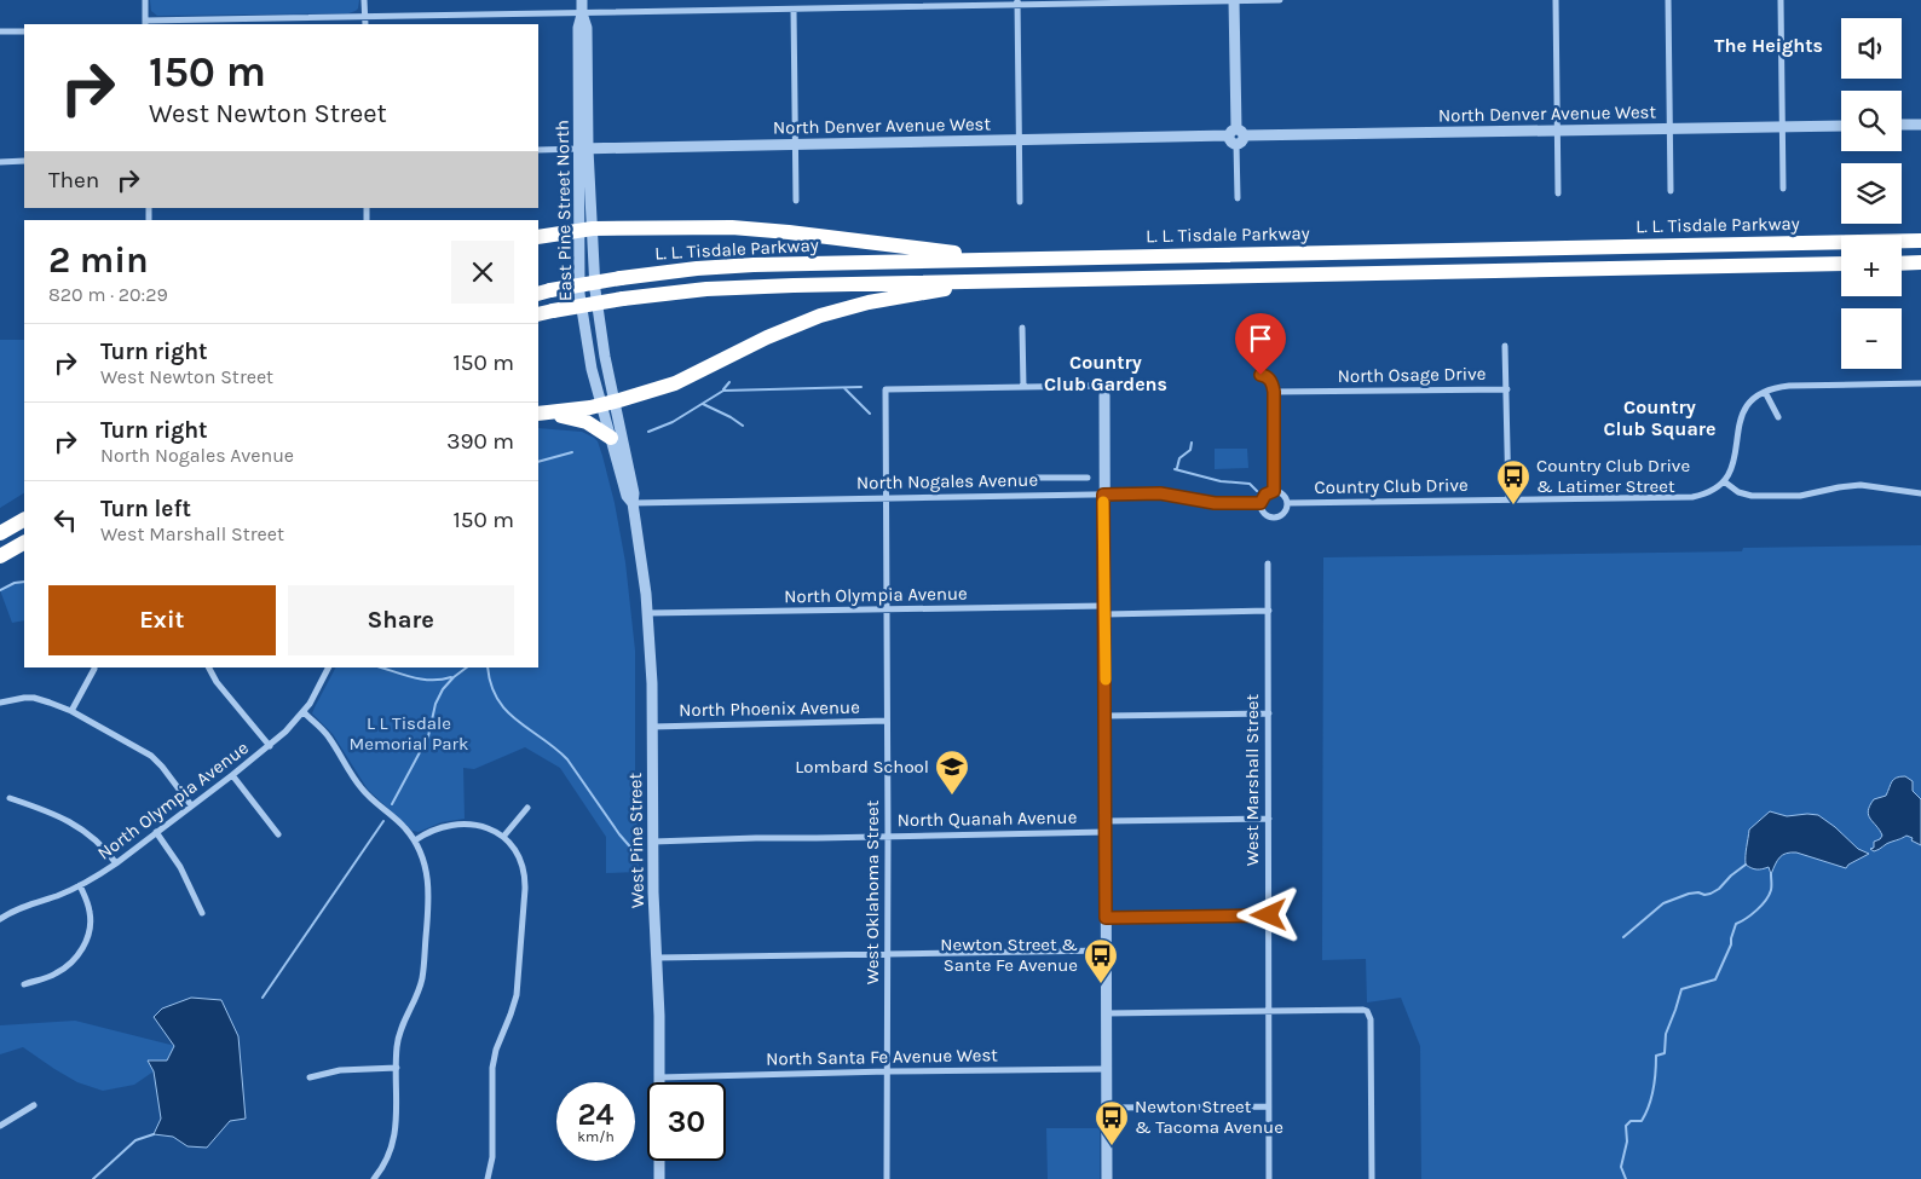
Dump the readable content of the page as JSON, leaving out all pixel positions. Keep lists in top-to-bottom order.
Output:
{
  "streets": {
    "highway": ["L. L. Tisdale Parkway"],
    "street": [
      "North Denver Avenue West",
      "East Pine Street North",
      "North Osage Drive",
      "North Nogales Avenue",
      "Country Club Drive",
      "North Olympia Avenue",
      "North Phoenix Avenue",
      "West Marshall Street",
      "North Quanah Avenue",
      "West Pine Street",
      "West Oklahoma Street",
      "North Santa Fe Avenue West"
    ]
  },
  "crossings": [
    ["North Denver Avenue West", "East Pine Street North"],
    ["East Pine Street North", "West Pine Street"],
    ["North Nogales Avenue", "Country Club Drive"],
    ["North Nogales Avenue", "West Pine Street"],
    ["North Nogales Avenue", "West Oklahoma Street"],
    ["North Olympia Avenue", "West Marshall Street"],
    ["North Olympia Avenue", "West Pine Street"],
    ["North Olympia Avenue", "West Oklahoma Street"],
    ["North Phoenix Avenue", "West Pine Street"],
    ["North Phoenix Avenue", "West Oklahoma Street"],
    ["West Marshall Street", "North Quanah Avenue"],
    ["North Quanah Avenue", "West Pine Street"],
    ["North Quanah Avenue", "West Oklahoma Street"],
    ["West Pine Street", "North Santa Fe Avenue West"],
    ["West Oklahoma Street", "North Santa Fe Avenue West"]
  ],
  "districts": ["The Heights", "Country Club Gardens", "Country Club Square"],
  "parks": ["L L Tisdale Memorial Park"],
  "places": {
    "bus stop": ["Country Club Drive & Latimer Street", "Newton Street & Sante Fe Avenue", "Newton Street & Tacoma Avenue"],
    "school or university": ["Lombard School"]
  },
  "page": {
    "map_buttons": ["+", "−"],
    "turn": ["150 m", "West Newton Street"],
    "then": "Then",
    "heading": ["2 min", "820 m · 20:29"],
    "list": [
      {
        "name": "Turn right",
        "note": "West Newton Street",
        "value": "150 m"
      },
      {
        "name": "Turn right",
        "note": "North Nogales Avenue",
        "value": "390 m"
      },
      {
        "name": "Turn left",
        "note": "West Marshall Street",
        "value": "150 m"
      }
    ],
    "buttons": ["Exit", "Share"],
    "speed": "24 km/h",
    "limit": "30"
  }
}
